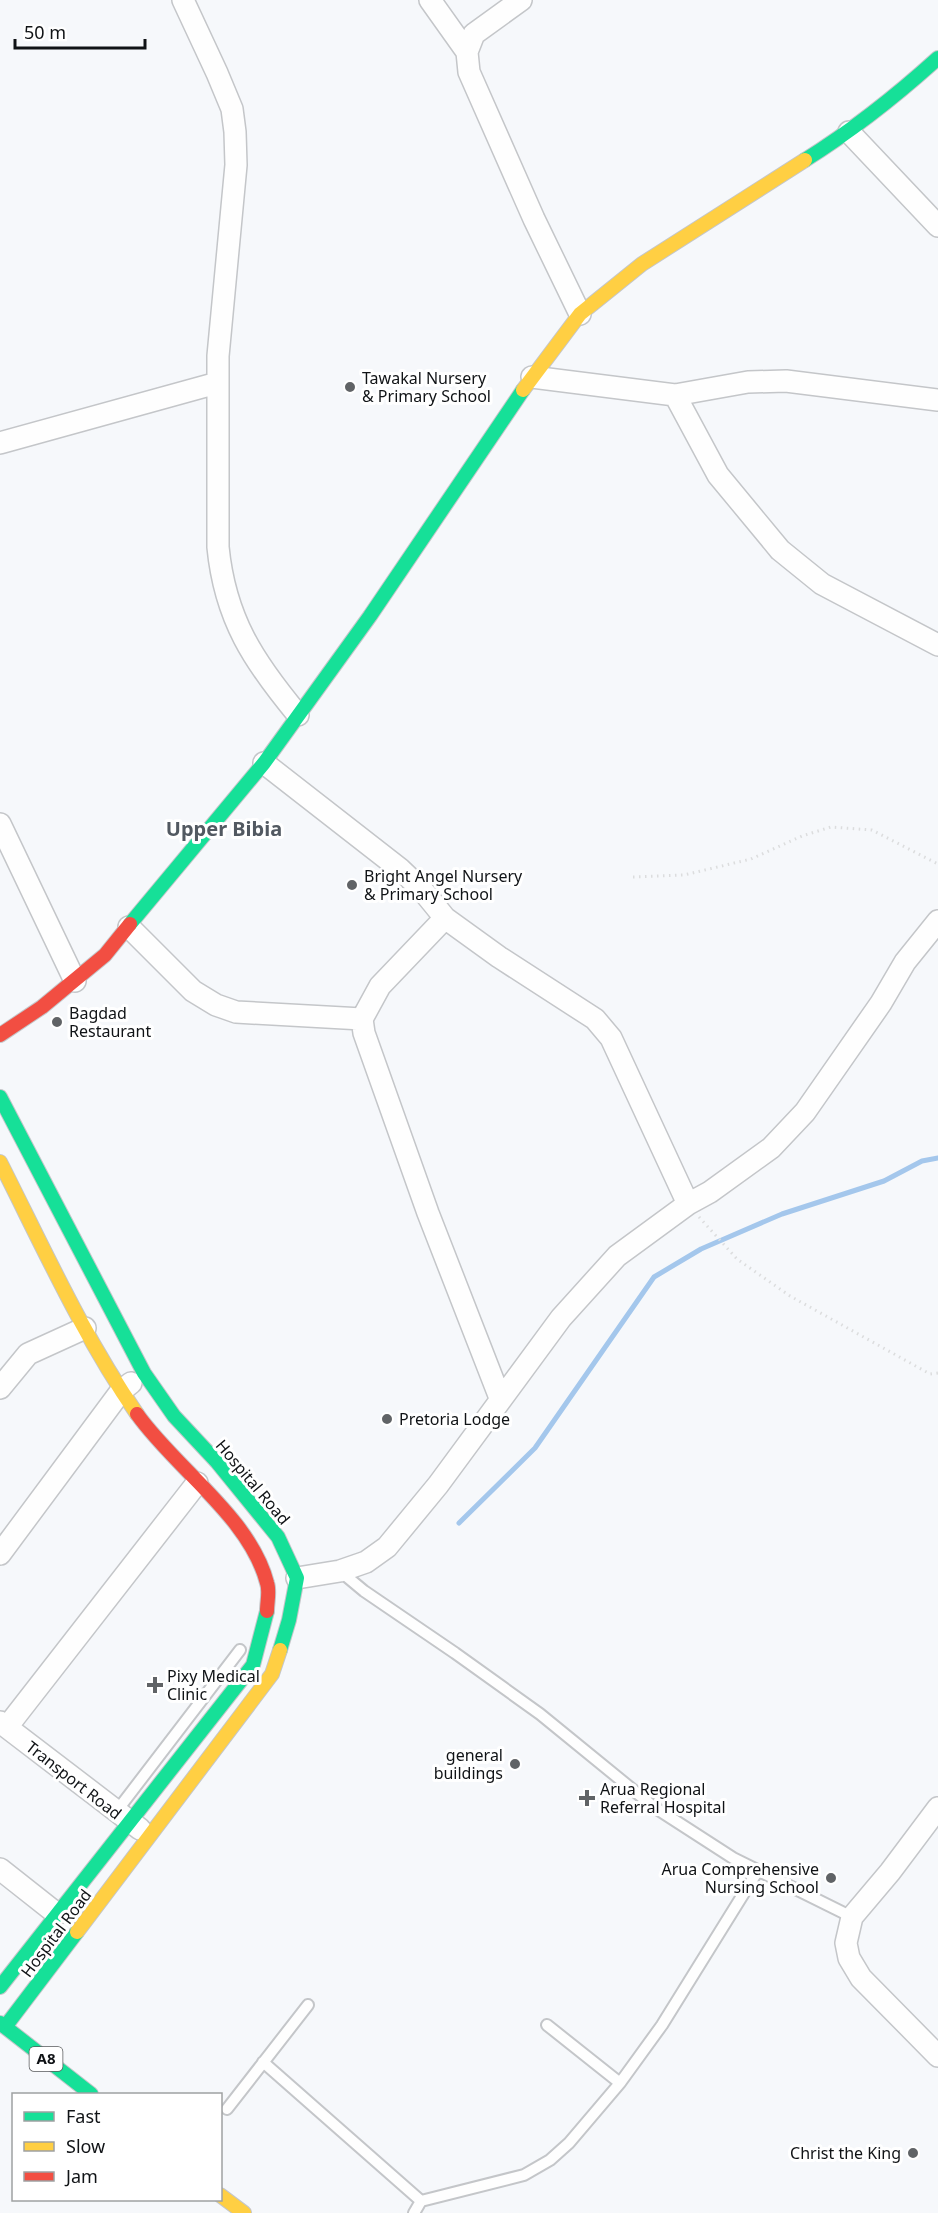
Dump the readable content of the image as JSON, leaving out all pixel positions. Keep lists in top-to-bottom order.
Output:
{
  "streets": {
    "main road": ["Hospital Road", "A8"],
    "street": ["Transport Road"]
  },
  "crossings": [
    ["Hospital Road", "Transport Road"],
    ["Hospital Road", "A8"]
  ],
  "districts": ["Upper Bibia"],
  "places": {
    "other": [
      "Tawakal Nursery & Primary School",
      "Bright Angel Nursery & Primary School",
      "Bagdad Restaurant",
      "Pretoria Lodge",
      "general buildings",
      "Arua Comprehensive Nursing School",
      "Christ the King"
    ],
    "health": ["Pixy Medical Clinic", "Arua Regional Referral Hospital"]
  },
  "legend": ["Fast", "Slow", "Jam"],
  "scale_bar": "50 m"
}
